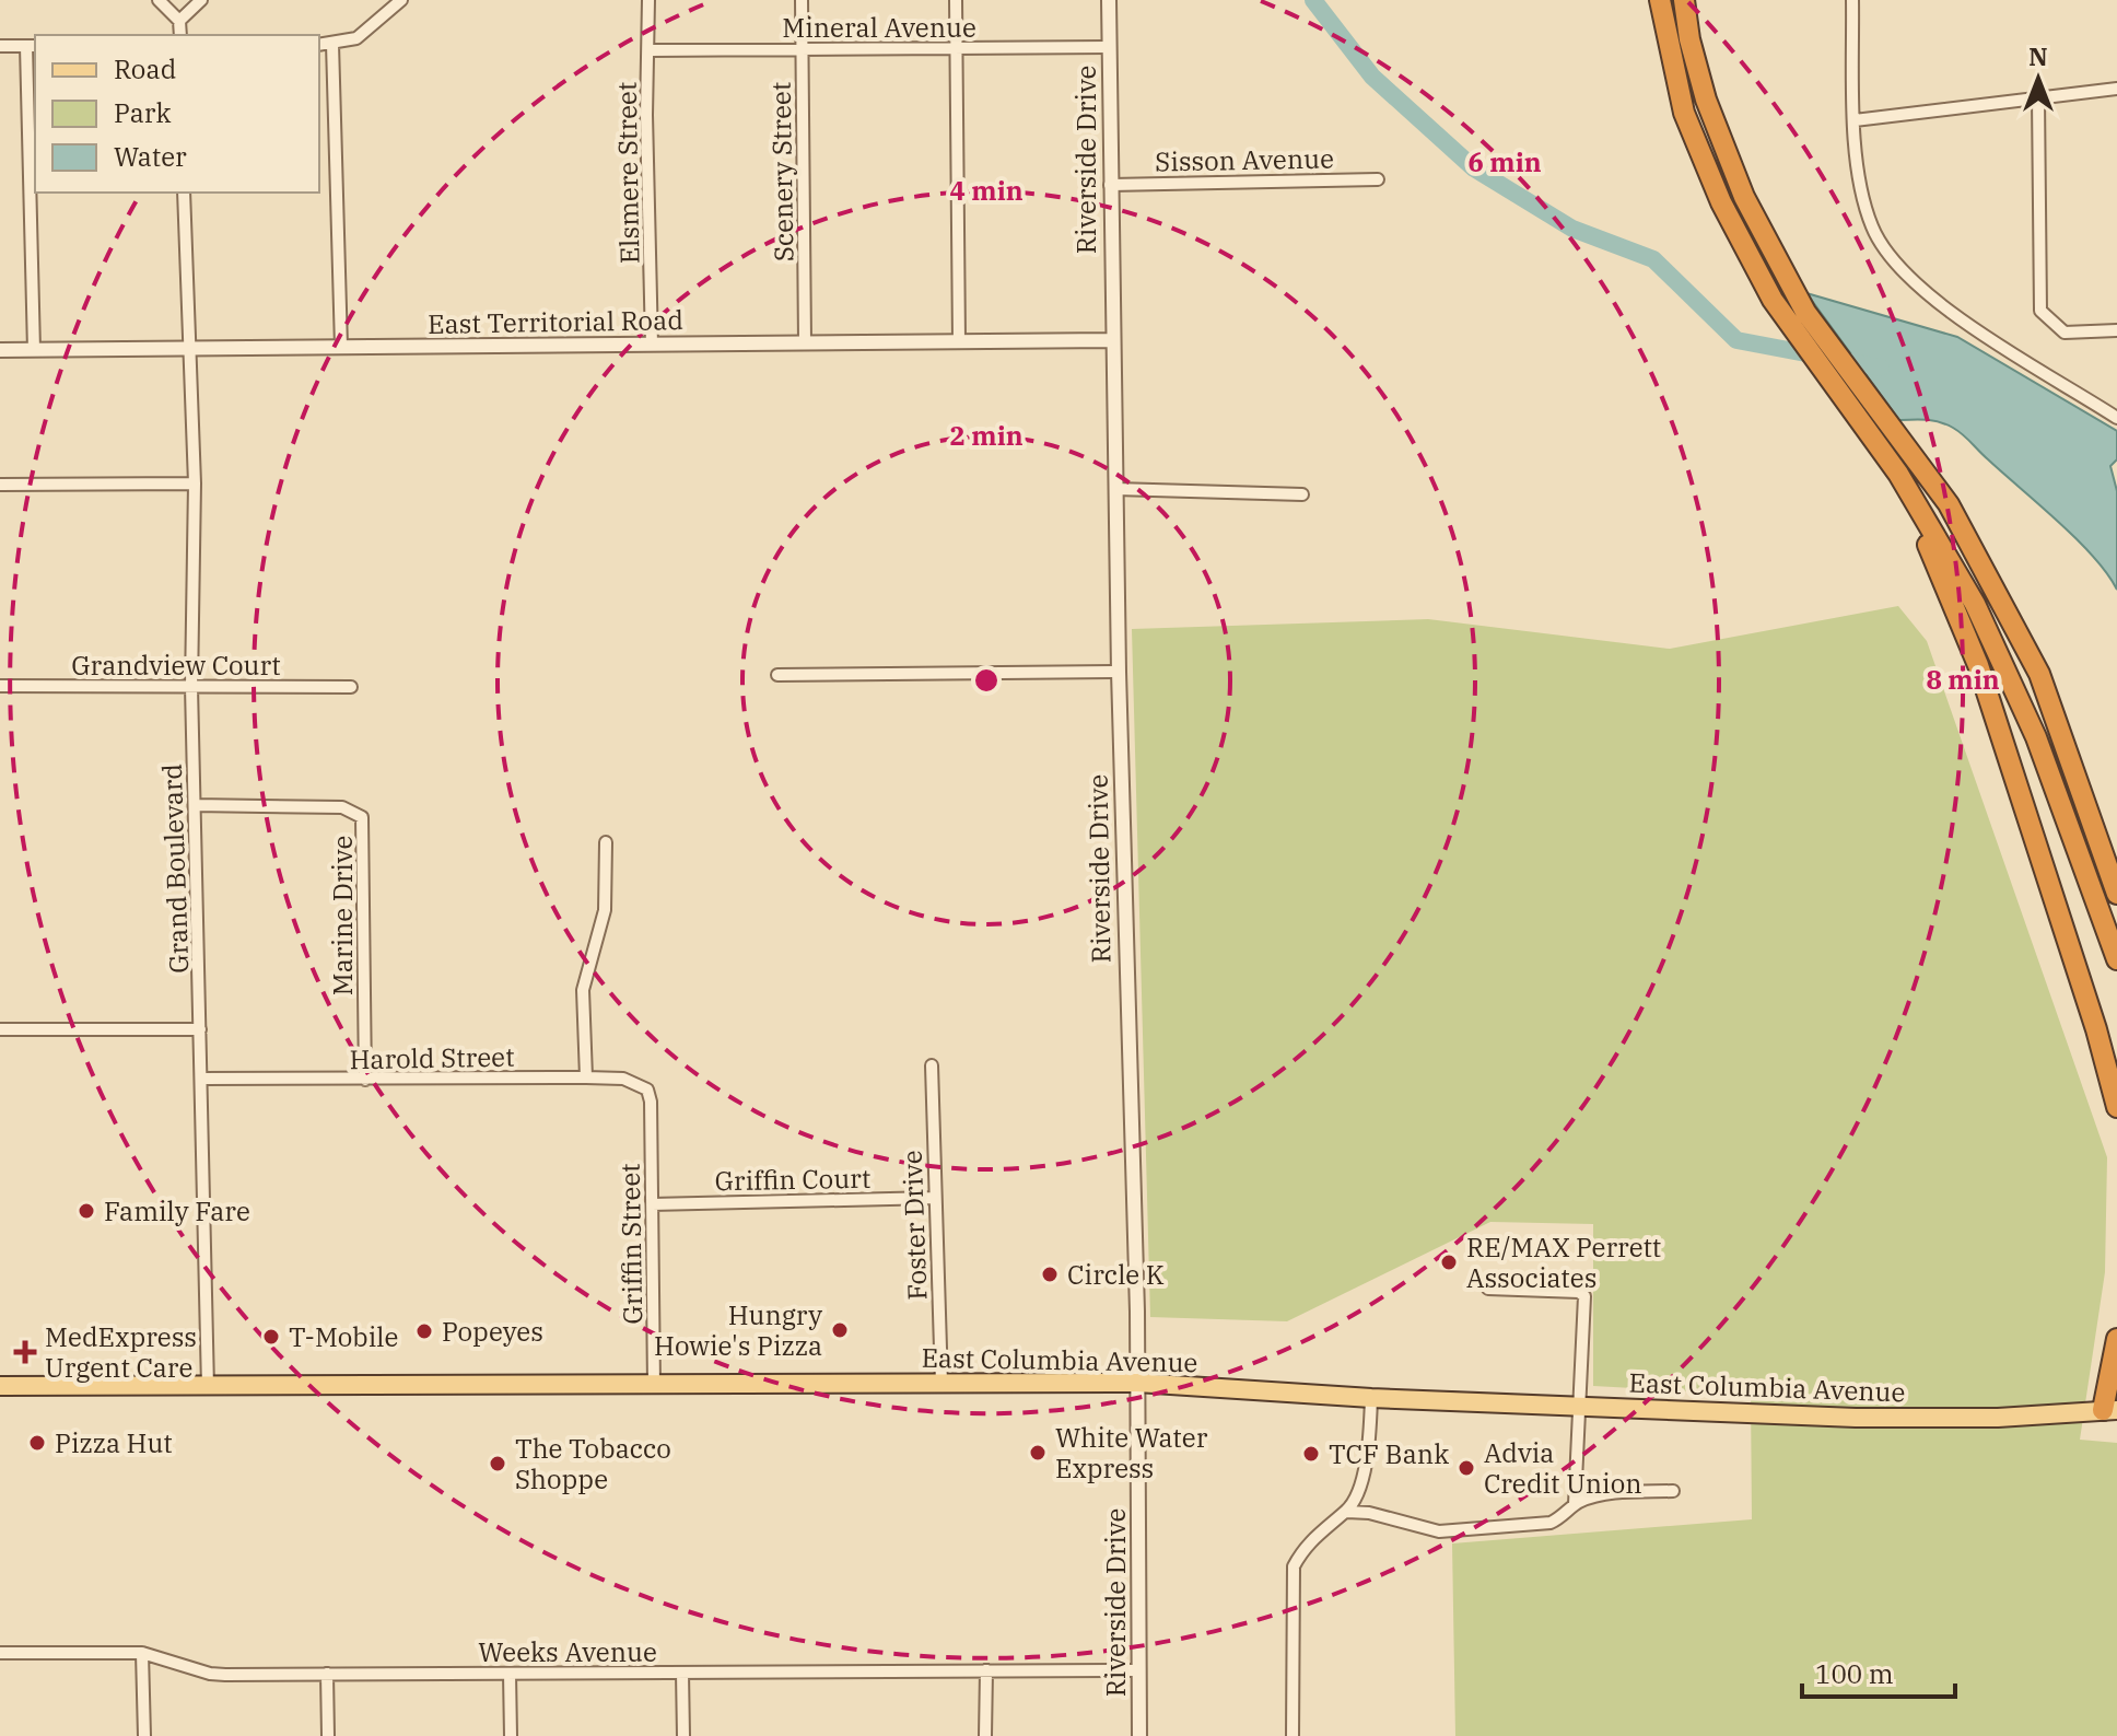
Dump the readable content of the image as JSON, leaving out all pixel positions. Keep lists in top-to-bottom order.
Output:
{
  "streets": {
    "main road": ["East Columbia Avenue"],
    "street": [
      "Mineral Avenue",
      "Riverside Drive",
      "Sisson Avenue",
      "Scenery Street",
      "Elsmere Street",
      "East Territorial Road",
      "Grandview Court",
      "Grand Boulevard",
      "Marine Drive",
      "Harold Street",
      "Griffin Court",
      "Foster Drive",
      "Griffin Street",
      "Weeks Avenue"
    ]
  },
  "crossings": [
    ["Mineral Avenue", "Riverside Drive"],
    ["Mineral Avenue", "Scenery Street"],
    ["Mineral Avenue", "Elsmere Street"],
    ["Riverside Drive", "Sisson Avenue"],
    ["Riverside Drive", "East Territorial Road"],
    ["Riverside Drive", "East Columbia Avenue"],
    ["Riverside Drive", "Weeks Avenue"],
    ["Scenery Street", "East Territorial Road"],
    ["Elsmere Street", "East Territorial Road"],
    ["East Territorial Road", "Grand Boulevard"],
    ["Grandview Court", "Grand Boulevard"],
    ["Grand Boulevard", "Marine Drive"],
    ["Grand Boulevard", "Harold Street"],
    ["Grand Boulevard", "East Columbia Avenue"],
    ["Marine Drive", "Harold Street"],
    ["Harold Street", "Griffin Street"],
    ["Griffin Court", "Foster Drive"],
    ["Griffin Court", "Griffin Street"],
    ["Foster Drive", "East Columbia Avenue"],
    ["Griffin Street", "East Columbia Avenue"]
  ],
  "places": {
    "other": [
      "Family Fare",
      "RE/MAX Perrett Associates",
      "Circle K",
      "Hungry Howie's Pizza",
      "Popeyes",
      "T-Mobile",
      "Pizza Hut",
      "White Water Express",
      "TCF Bank",
      "The Tobacco Shoppe",
      "Advia Credit Union"
    ],
    "health": ["MedExpress Urgent Care"]
  },
  "legend": ["Road", "Park", "Water"],
  "scale_bar": "100 m",
  "north": "top",
  "rings": [
    "6 min",
    "4 min",
    "2 min",
    "8 min"
  ]
}
